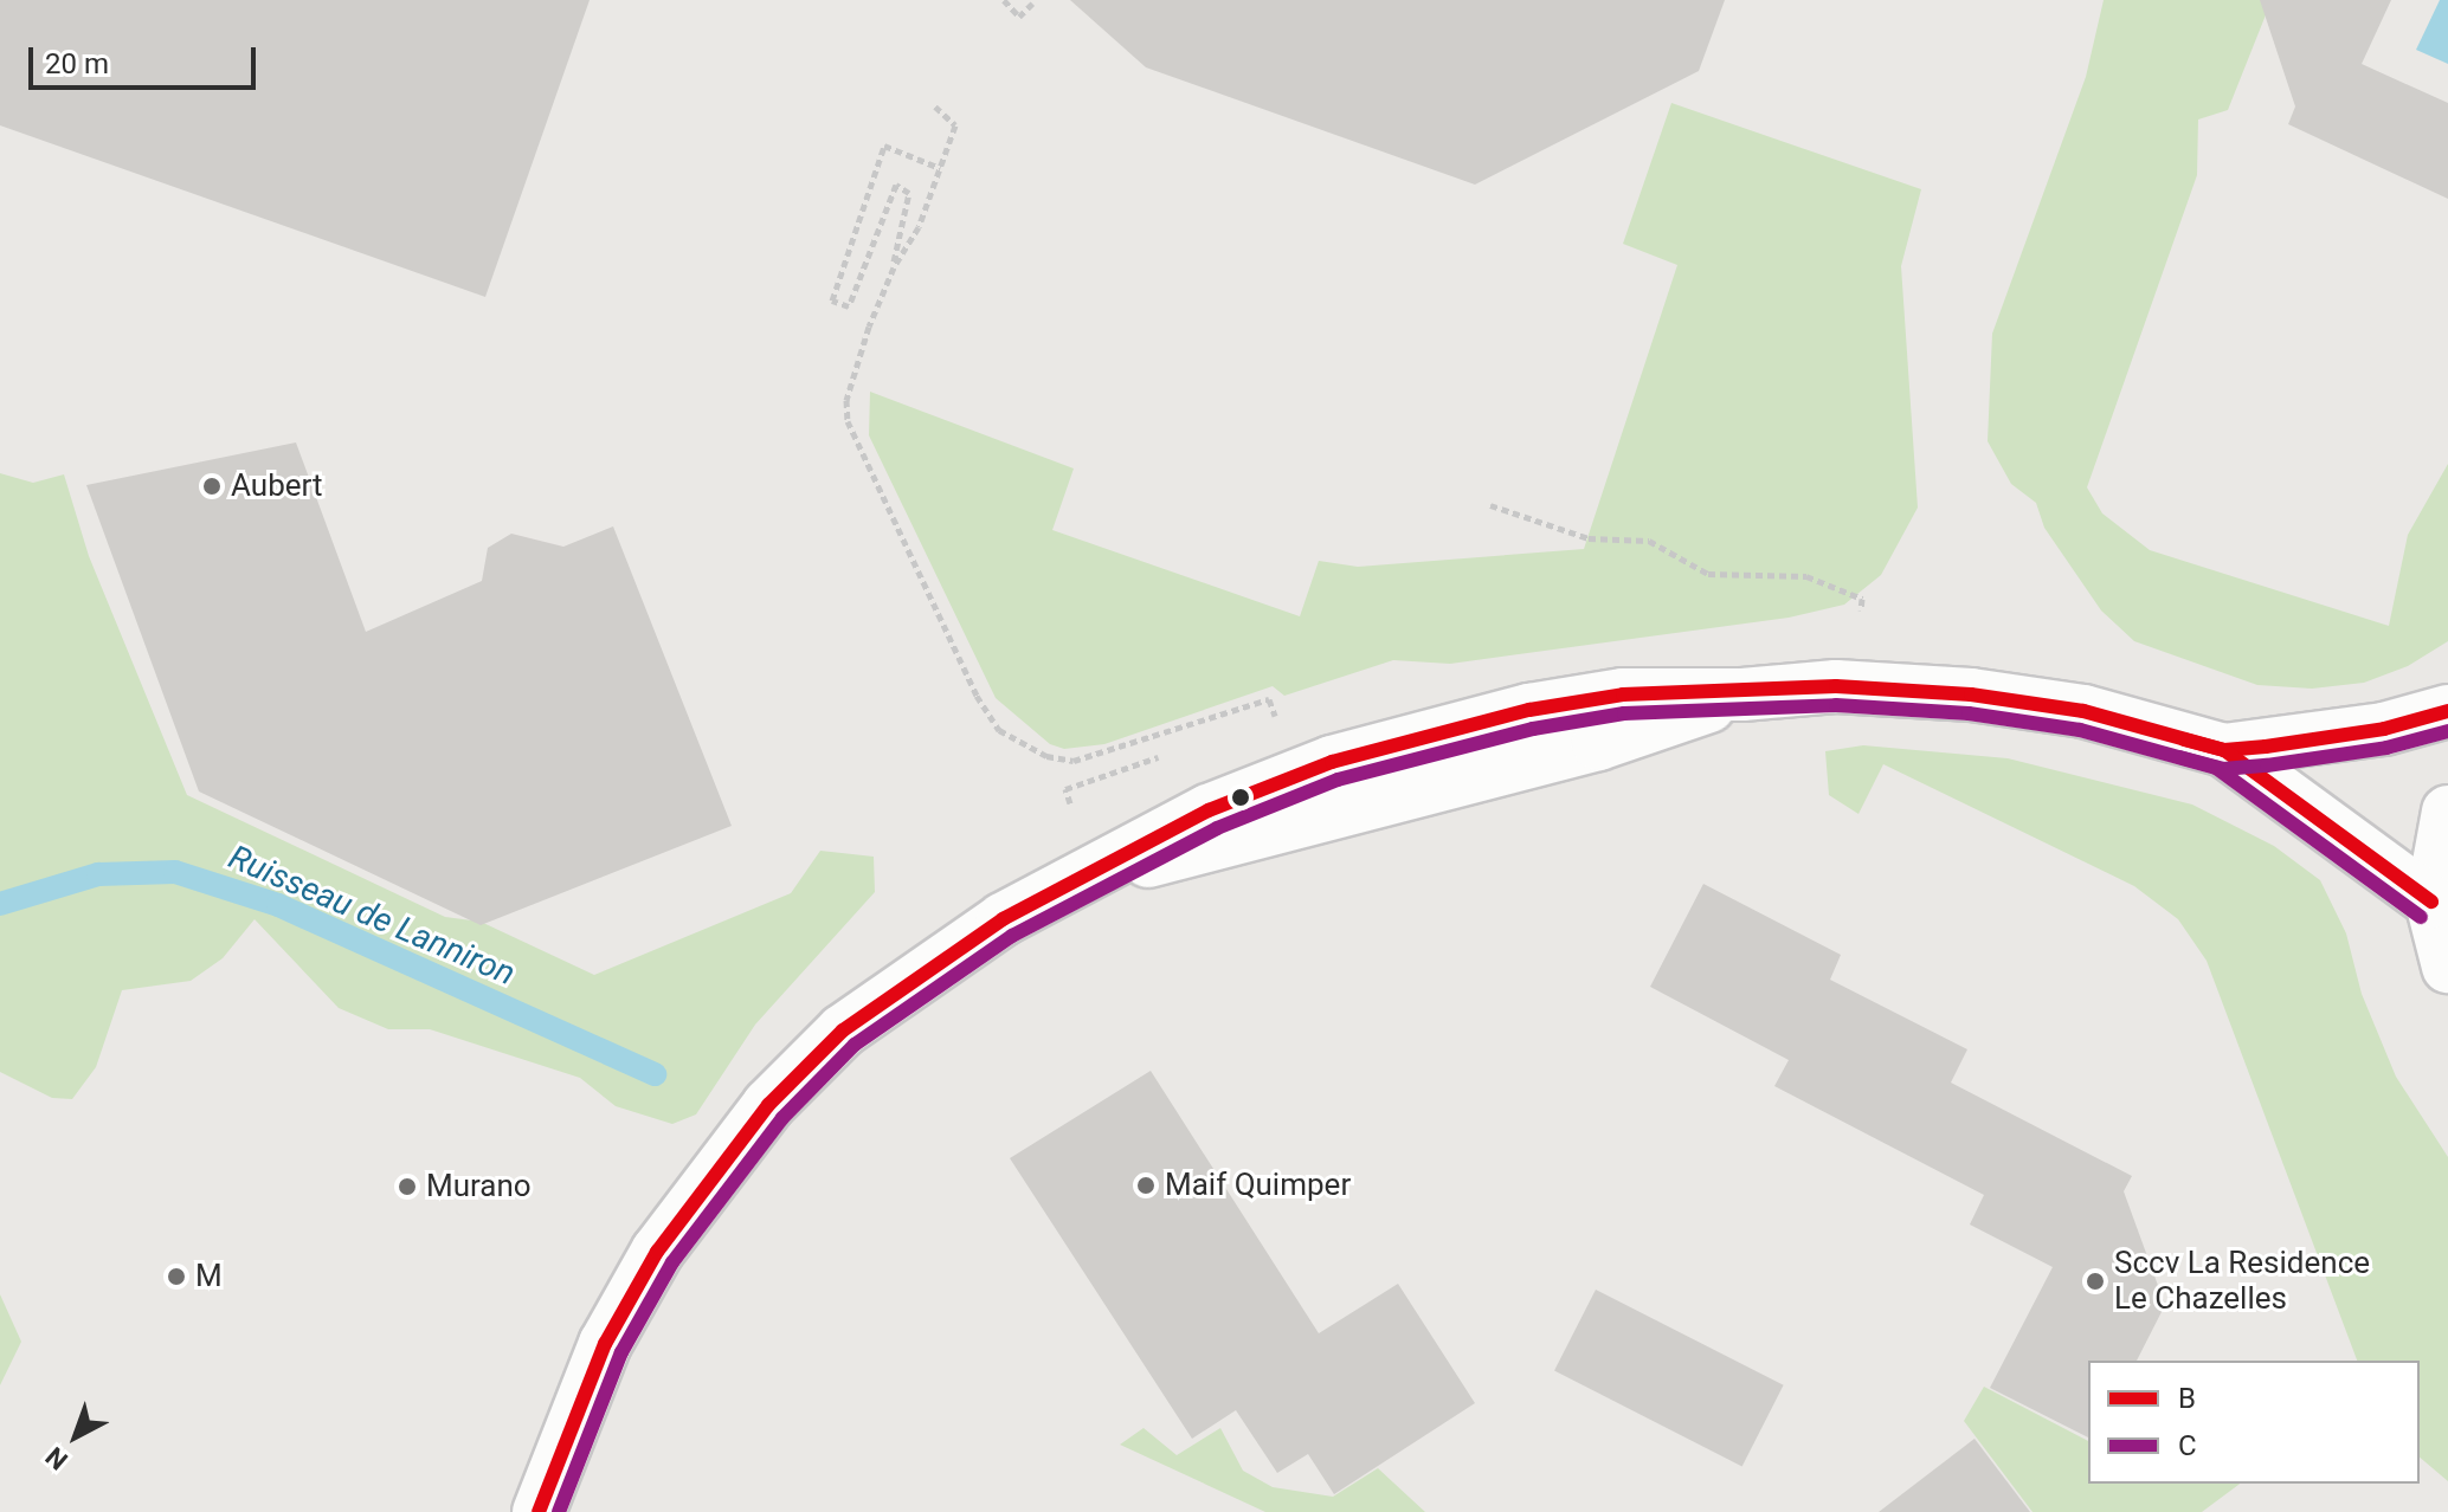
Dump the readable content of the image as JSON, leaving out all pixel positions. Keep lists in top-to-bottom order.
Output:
{
  "water": ["Ruisseau de Lanniron"],
  "places": [
    "Aubert",
    "Maif Quimper",
    "Murano",
    "M",
    "Sccv La Residence Le Chazelles"
  ],
  "lines": ["transit line B", "transit line C"],
  "legend": ["B", "C"],
  "scale_bar": "20 m",
  "north": "bottom left"
}
